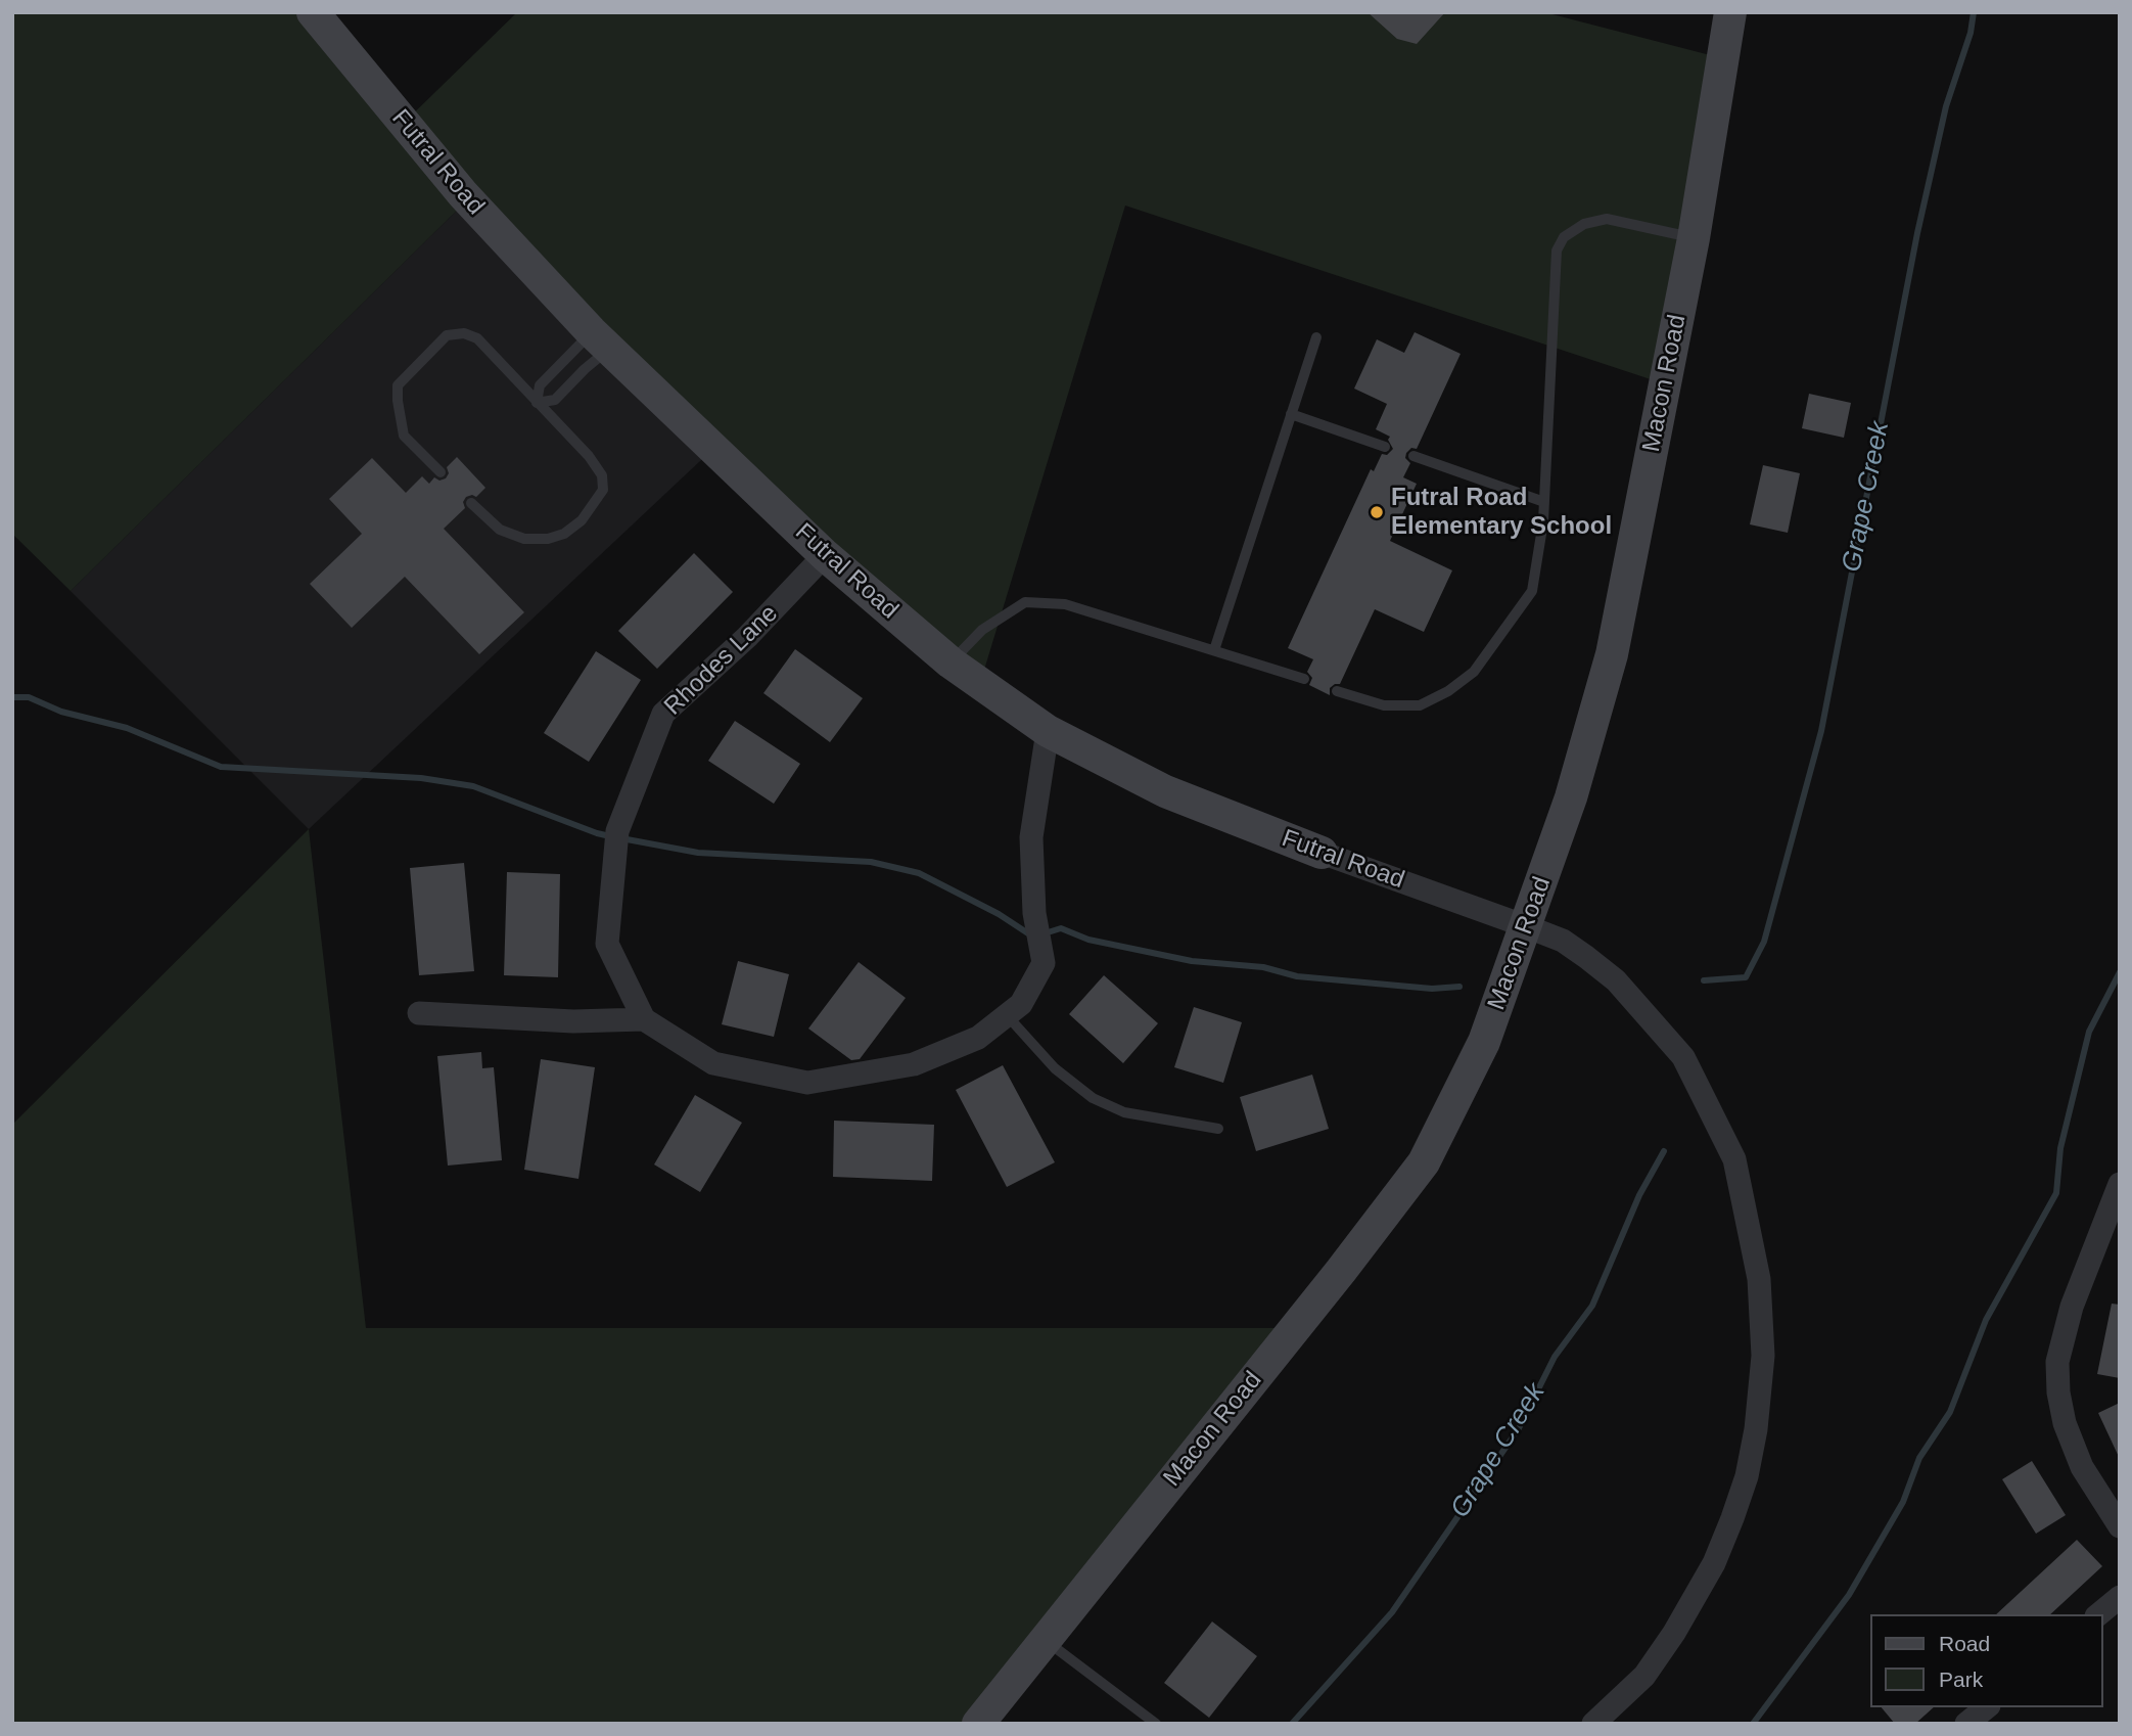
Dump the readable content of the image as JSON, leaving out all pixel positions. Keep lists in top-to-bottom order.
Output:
{
  "streets": {
    "main road": ["Futral Road", "Macon Road"],
    "street": ["Rhodes Lane"]
  },
  "crossings": [
    ["Futral Road", "Macon Road"],
    ["Futral Road", "Rhodes Lane"]
  ],
  "water": ["Grape Creek"],
  "places": ["Futral Road Elementary School"],
  "legend": ["Road", "Park"]
}
